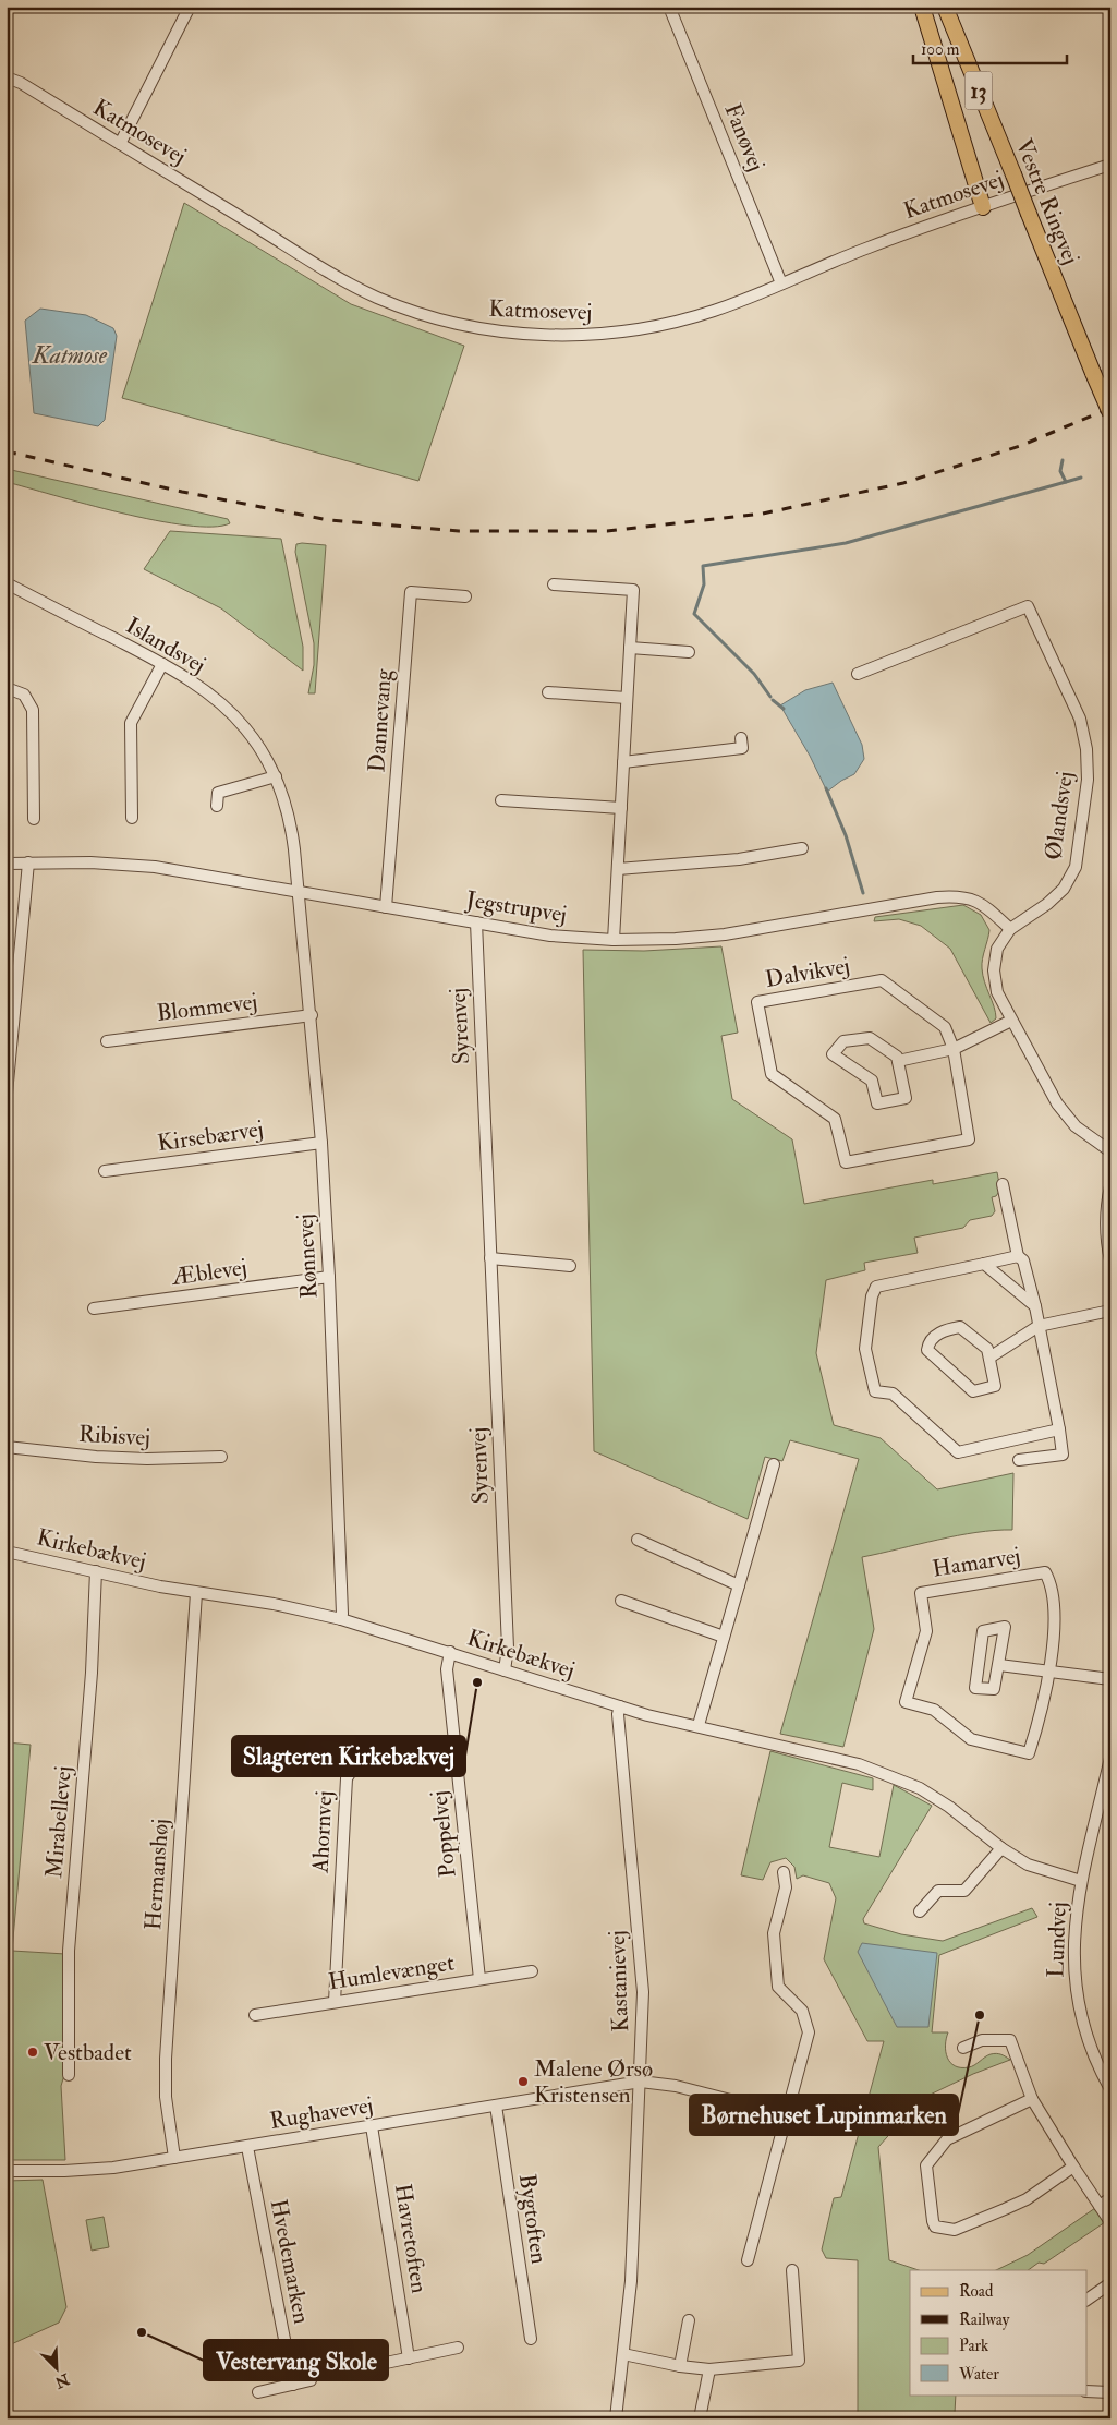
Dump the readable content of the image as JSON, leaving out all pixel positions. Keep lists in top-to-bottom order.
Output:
{
  "streets": {
    "main road": ["13", "Vestre Ringvej"],
    "street": [
      "Katmosevej",
      "Fanøvej",
      "Islandsvej",
      "Dannevang",
      "Ølandsvej",
      "Jegstrupvej",
      "Dalvikvej",
      "Blommevej",
      "Syrenvej",
      "Kirsebærvej",
      "Rønnevej",
      "Æblevej",
      "Ribisvej",
      "Kirkebækvej",
      "Hamarvej",
      "Mirabellevej",
      "Ahornvej",
      "Poppelvej",
      "Hermanshøj",
      "Lundvej",
      "Humlevænget",
      "Kastanievej",
      "Rughavevej",
      "Bygtoften",
      "Havretoften",
      "Hvedemarken"
    ]
  },
  "crossings": [
    ["Katmosevej", "Fanøvej"],
    ["Islandsvej", "Jegstrupvej"],
    ["Islandsvej", "Rønnevej"],
    ["Dannevang", "Jegstrupvej"],
    ["Ølandsvej", "Jegstrupvej"],
    ["Jegstrupvej", "Syrenvej"],
    ["Jegstrupvej", "Rønnevej"],
    ["Blommevej", "Rønnevej"],
    ["Syrenvej", "Kirkebækvej"],
    ["Kirsebærvej", "Rønnevej"],
    ["Rønnevej", "Æblevej"],
    ["Rønnevej", "Kirkebækvej"],
    ["Kirkebækvej", "Mirabellevej"],
    ["Kirkebækvej", "Poppelvej"],
    ["Kirkebækvej", "Hermanshøj"],
    ["Kirkebækvej", "Lundvej"],
    ["Kirkebækvej", "Kastanievej"],
    ["Ahornvej", "Poppelvej"],
    ["Ahornvej", "Humlevænget"],
    ["Poppelvej", "Humlevænget"],
    ["Hermanshøj", "Rughavevej"],
    ["Kastanievej", "Rughavevej"],
    ["Rughavevej", "Bygtoften"],
    ["Rughavevej", "Havretoften"],
    ["Rughavevej", "Hvedemarken"]
  ],
  "water": ["Katmose"],
  "places": [
    "Slagteren Kirkebækvej",
    "Børnehuset Lupinmarken",
    "Vestbadet",
    "Malene Ørsø Kristensen",
    "Vestervang Skole"
  ],
  "legend": [
    "Road",
    "Railway",
    "Park",
    "Water"
  ],
  "scale_bar": "100 m",
  "north": "bottom right"
}
